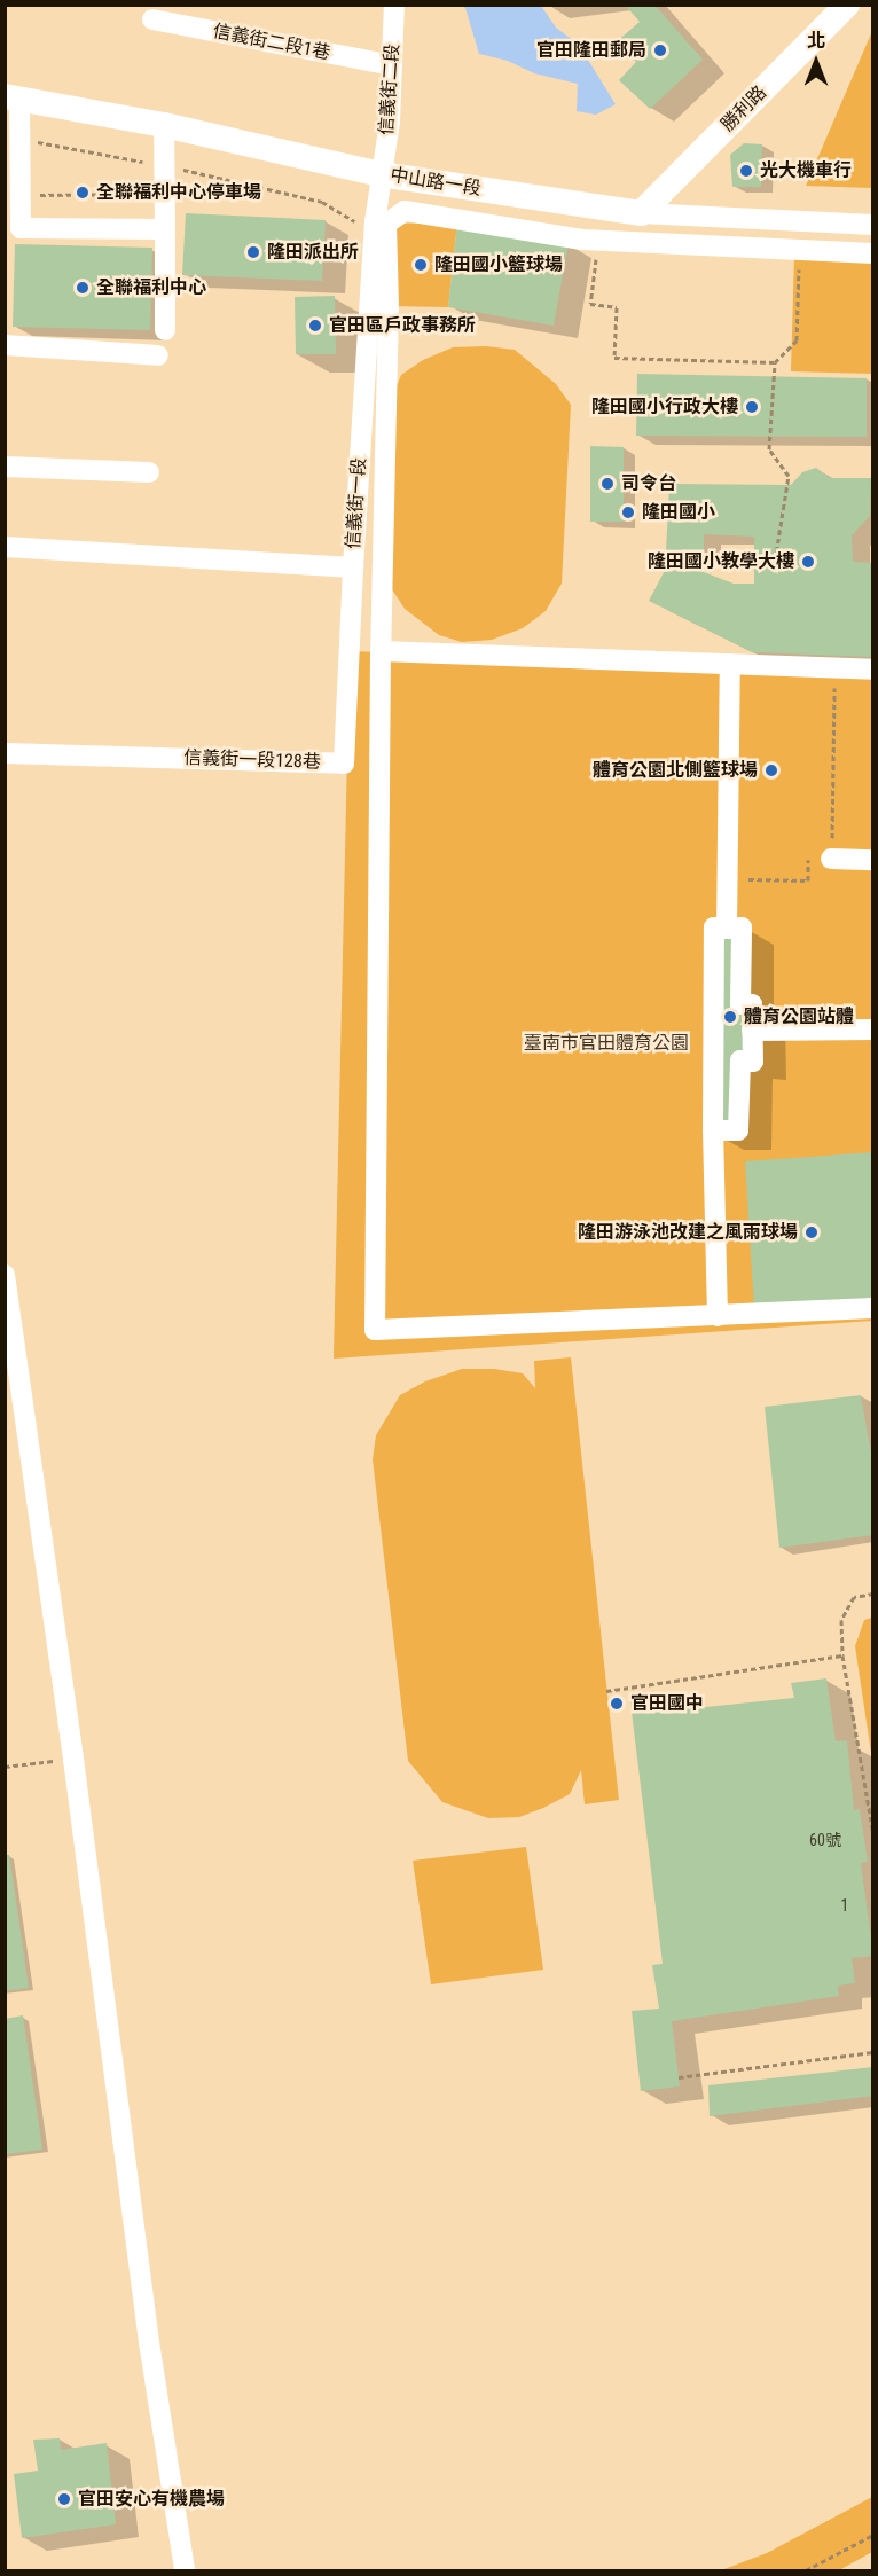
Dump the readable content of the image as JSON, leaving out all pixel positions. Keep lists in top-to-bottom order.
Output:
{
  "streets": {
    "main road": ["勝利路", "中山路一段"],
    "street": [
      "信義街二段1巷",
      "信義街二段",
      "信義街一段",
      "信義街一段128巷"
    ]
  },
  "crossings": [
    ["信義街二段1巷", "信義街二段"],
    ["信義街二段", "中山路一段"],
    ["信義街二段", "信義街一段"],
    ["勝利路", "中山路一段"],
    ["中山路一段", "信義街一段"],
    ["信義街一段", "信義街一段128巷"]
  ],
  "parks": ["臺南市官田體育公園"],
  "places": [
    "官田隆田郵局",
    "光大機車行",
    "全聯福利中心停車場",
    "隆田派出所",
    "隆田國小籃球場",
    "全聯福利中心",
    "官田區戶政事務所",
    "隆田國小行政大樓",
    "司令台",
    "隆田國小",
    "隆田國小教學大樓",
    "體育公園北側籃球場",
    "體育公園站體",
    "隆田游泳池改建之風雨球場",
    "官田國中",
    "官田安心有機農場"
  ],
  "house_numbers": ["60號", "1"],
  "north": "top"
}
